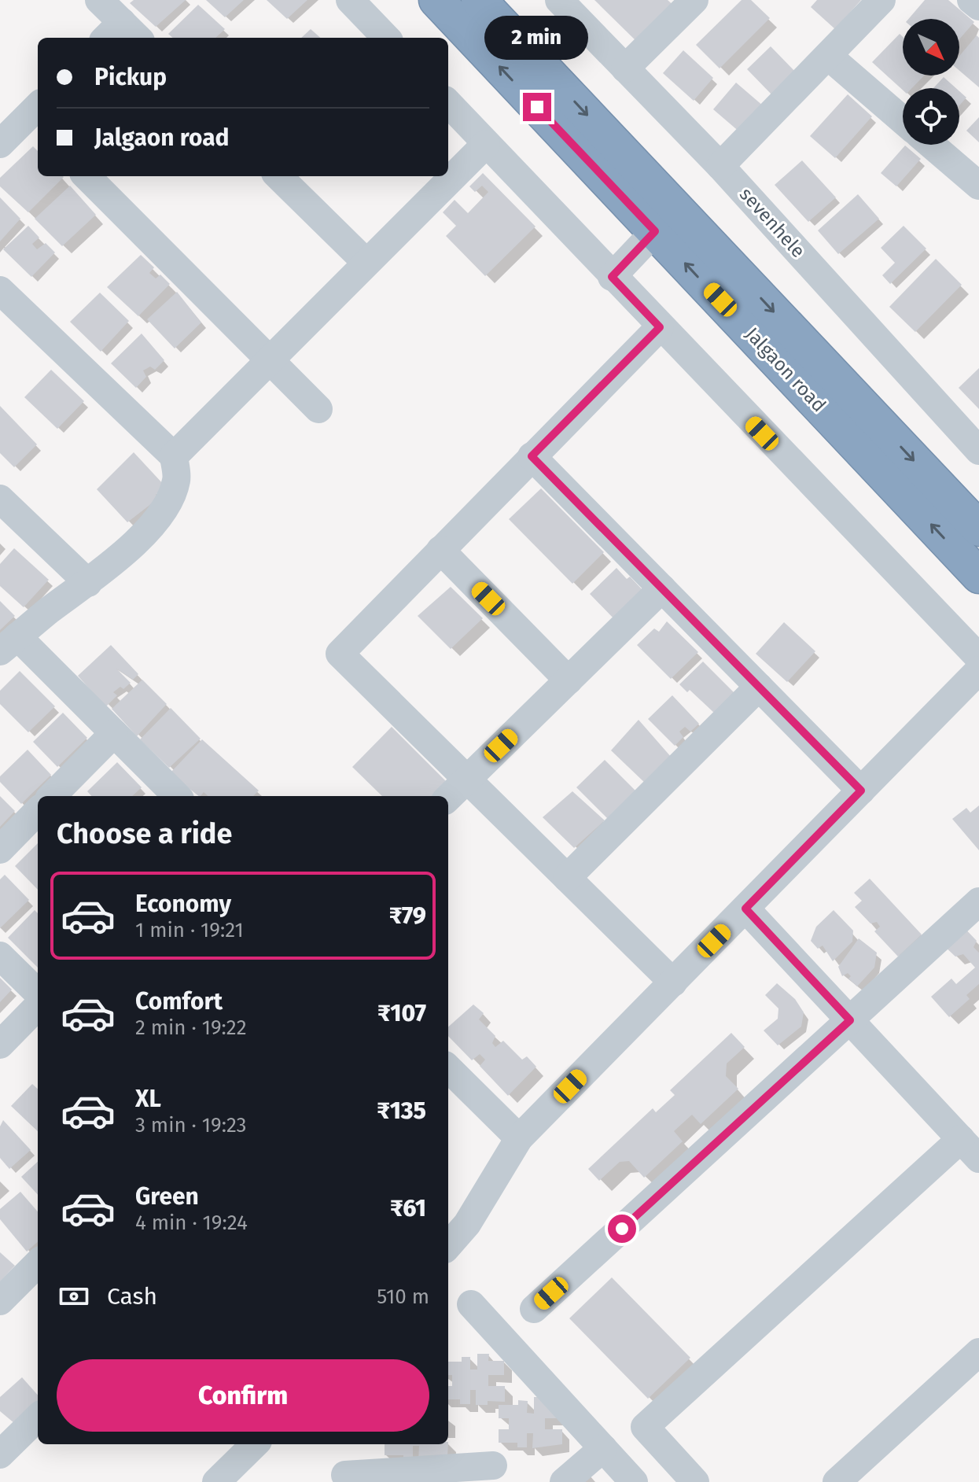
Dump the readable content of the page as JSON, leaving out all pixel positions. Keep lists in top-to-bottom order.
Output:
{
  "streets": {
    "highway": ["Jalgaon road"],
    "street": ["sevenhele"]
  },
  "north": "bottom right",
  "page": {
    "bubble": "2 min",
    "banner": ["Pickup", "Jalgaon road"],
    "heading": "Choose a ride",
    "list": [
      {
        "name": "Economy",
        "note": "1 min · 19:21",
        "value": "₹79"
      },
      {
        "name": "Comfort",
        "note": "2 min · 19:22",
        "value": "₹107"
      },
      {
        "name": "XL",
        "note": "3 min · 19:23",
        "value": "₹135"
      },
      {
        "name": "Green",
        "note": "4 min · 19:24",
        "value": "₹61"
      }
    ],
    "pay": ["Cash", "510 m"],
    "buttons": "Confirm"
  }
}
